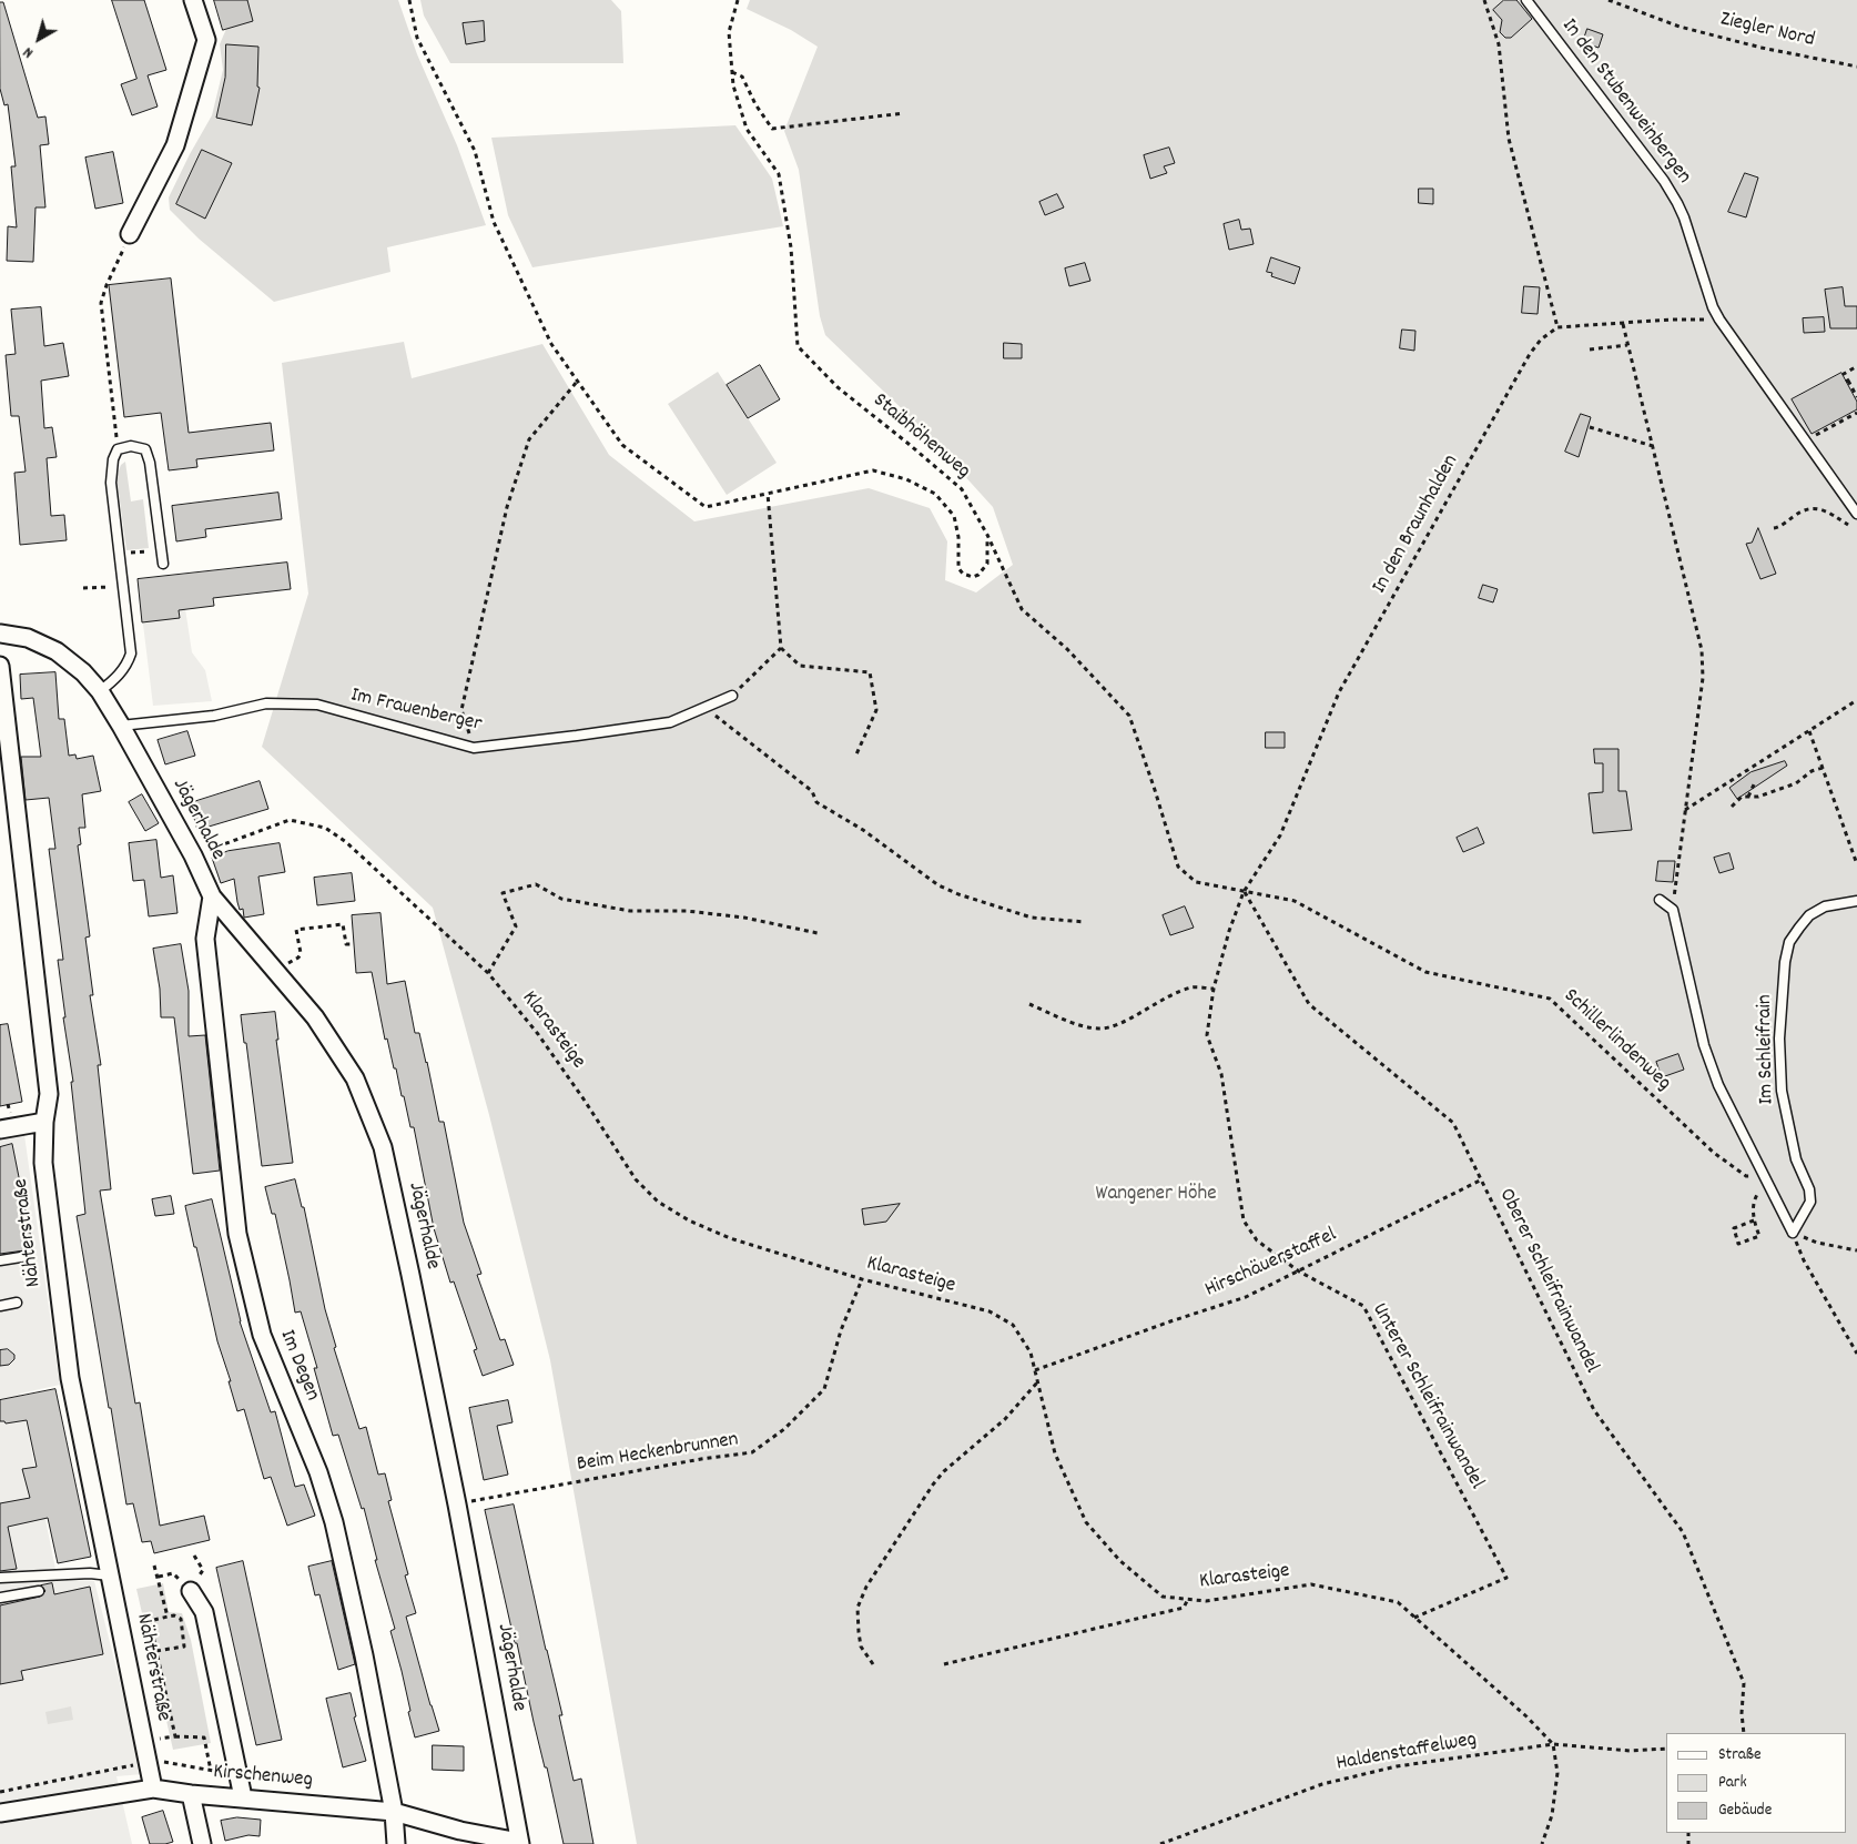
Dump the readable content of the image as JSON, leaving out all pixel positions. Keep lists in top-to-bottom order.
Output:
{
  "streets": {
    "street": [
      "Jägerhalde",
      "Nähterstraße",
      "Im Degen",
      "Kirschenweg"
    ],
    "lane": ["In den Stubenweinbergen", "Im Frauenberger", "Im Schleifrain"],
    "path": [
      "Ziegler Nord",
      "Staibhöhenweg",
      "In den Braunhalden",
      "Klarasteige",
      "Schillerlindenweg",
      "Hirschäuerstaffel",
      "Oberer Schleifrainwandel",
      "Unterer Schleifrainwandel",
      "Beim Heckenbrunnen",
      "Haldenstaffelweg"
    ]
  },
  "crossings": [
    ["Staibhöhenweg", "In den Braunhalden"],
    ["Staibhöhenweg", "Schillerlindenweg"],
    ["Staibhöhenweg", "Oberer Schleifrainwandel"],
    ["Staibhöhenweg", "Unterer Schleifrainwandel"],
    ["In den Braunhalden", "Schillerlindenweg"],
    ["In den Braunhalden", "Oberer Schleifrainwandel"],
    ["In den Braunhalden", "Unterer Schleifrainwandel"],
    ["Im Frauenberger", "Jägerhalde"],
    ["Jägerhalde", "Klarasteige"],
    ["Jägerhalde", "Im Degen"],
    ["Jägerhalde", "Beim Heckenbrunnen"],
    ["Jägerhalde", "Kirschenweg"],
    ["Klarasteige", "Hirschäuerstaffel"],
    ["Klarasteige", "Unterer Schleifrainwandel"],
    ["Klarasteige", "Beim Heckenbrunnen"],
    ["Klarasteige", "Haldenstaffelweg"],
    ["Schillerlindenweg", "Im Schleifrain"],
    ["Schillerlindenweg", "Oberer Schleifrainwandel"],
    ["Schillerlindenweg", "Unterer Schleifrainwandel"],
    ["Nähterstraße", "Kirschenweg"],
    ["Hirschäuerstaffel", "Oberer Schleifrainwandel"],
    ["Hirschäuerstaffel", "Unterer Schleifrainwandel"],
    ["Oberer Schleifrainwandel", "Unterer Schleifrainwandel"],
    ["Im Degen", "Kirschenweg"]
  ],
  "parks": ["Wangener Höhe"],
  "legend": ["Straße", "Park", "Gebäude"],
  "north": "bottom left"
}
